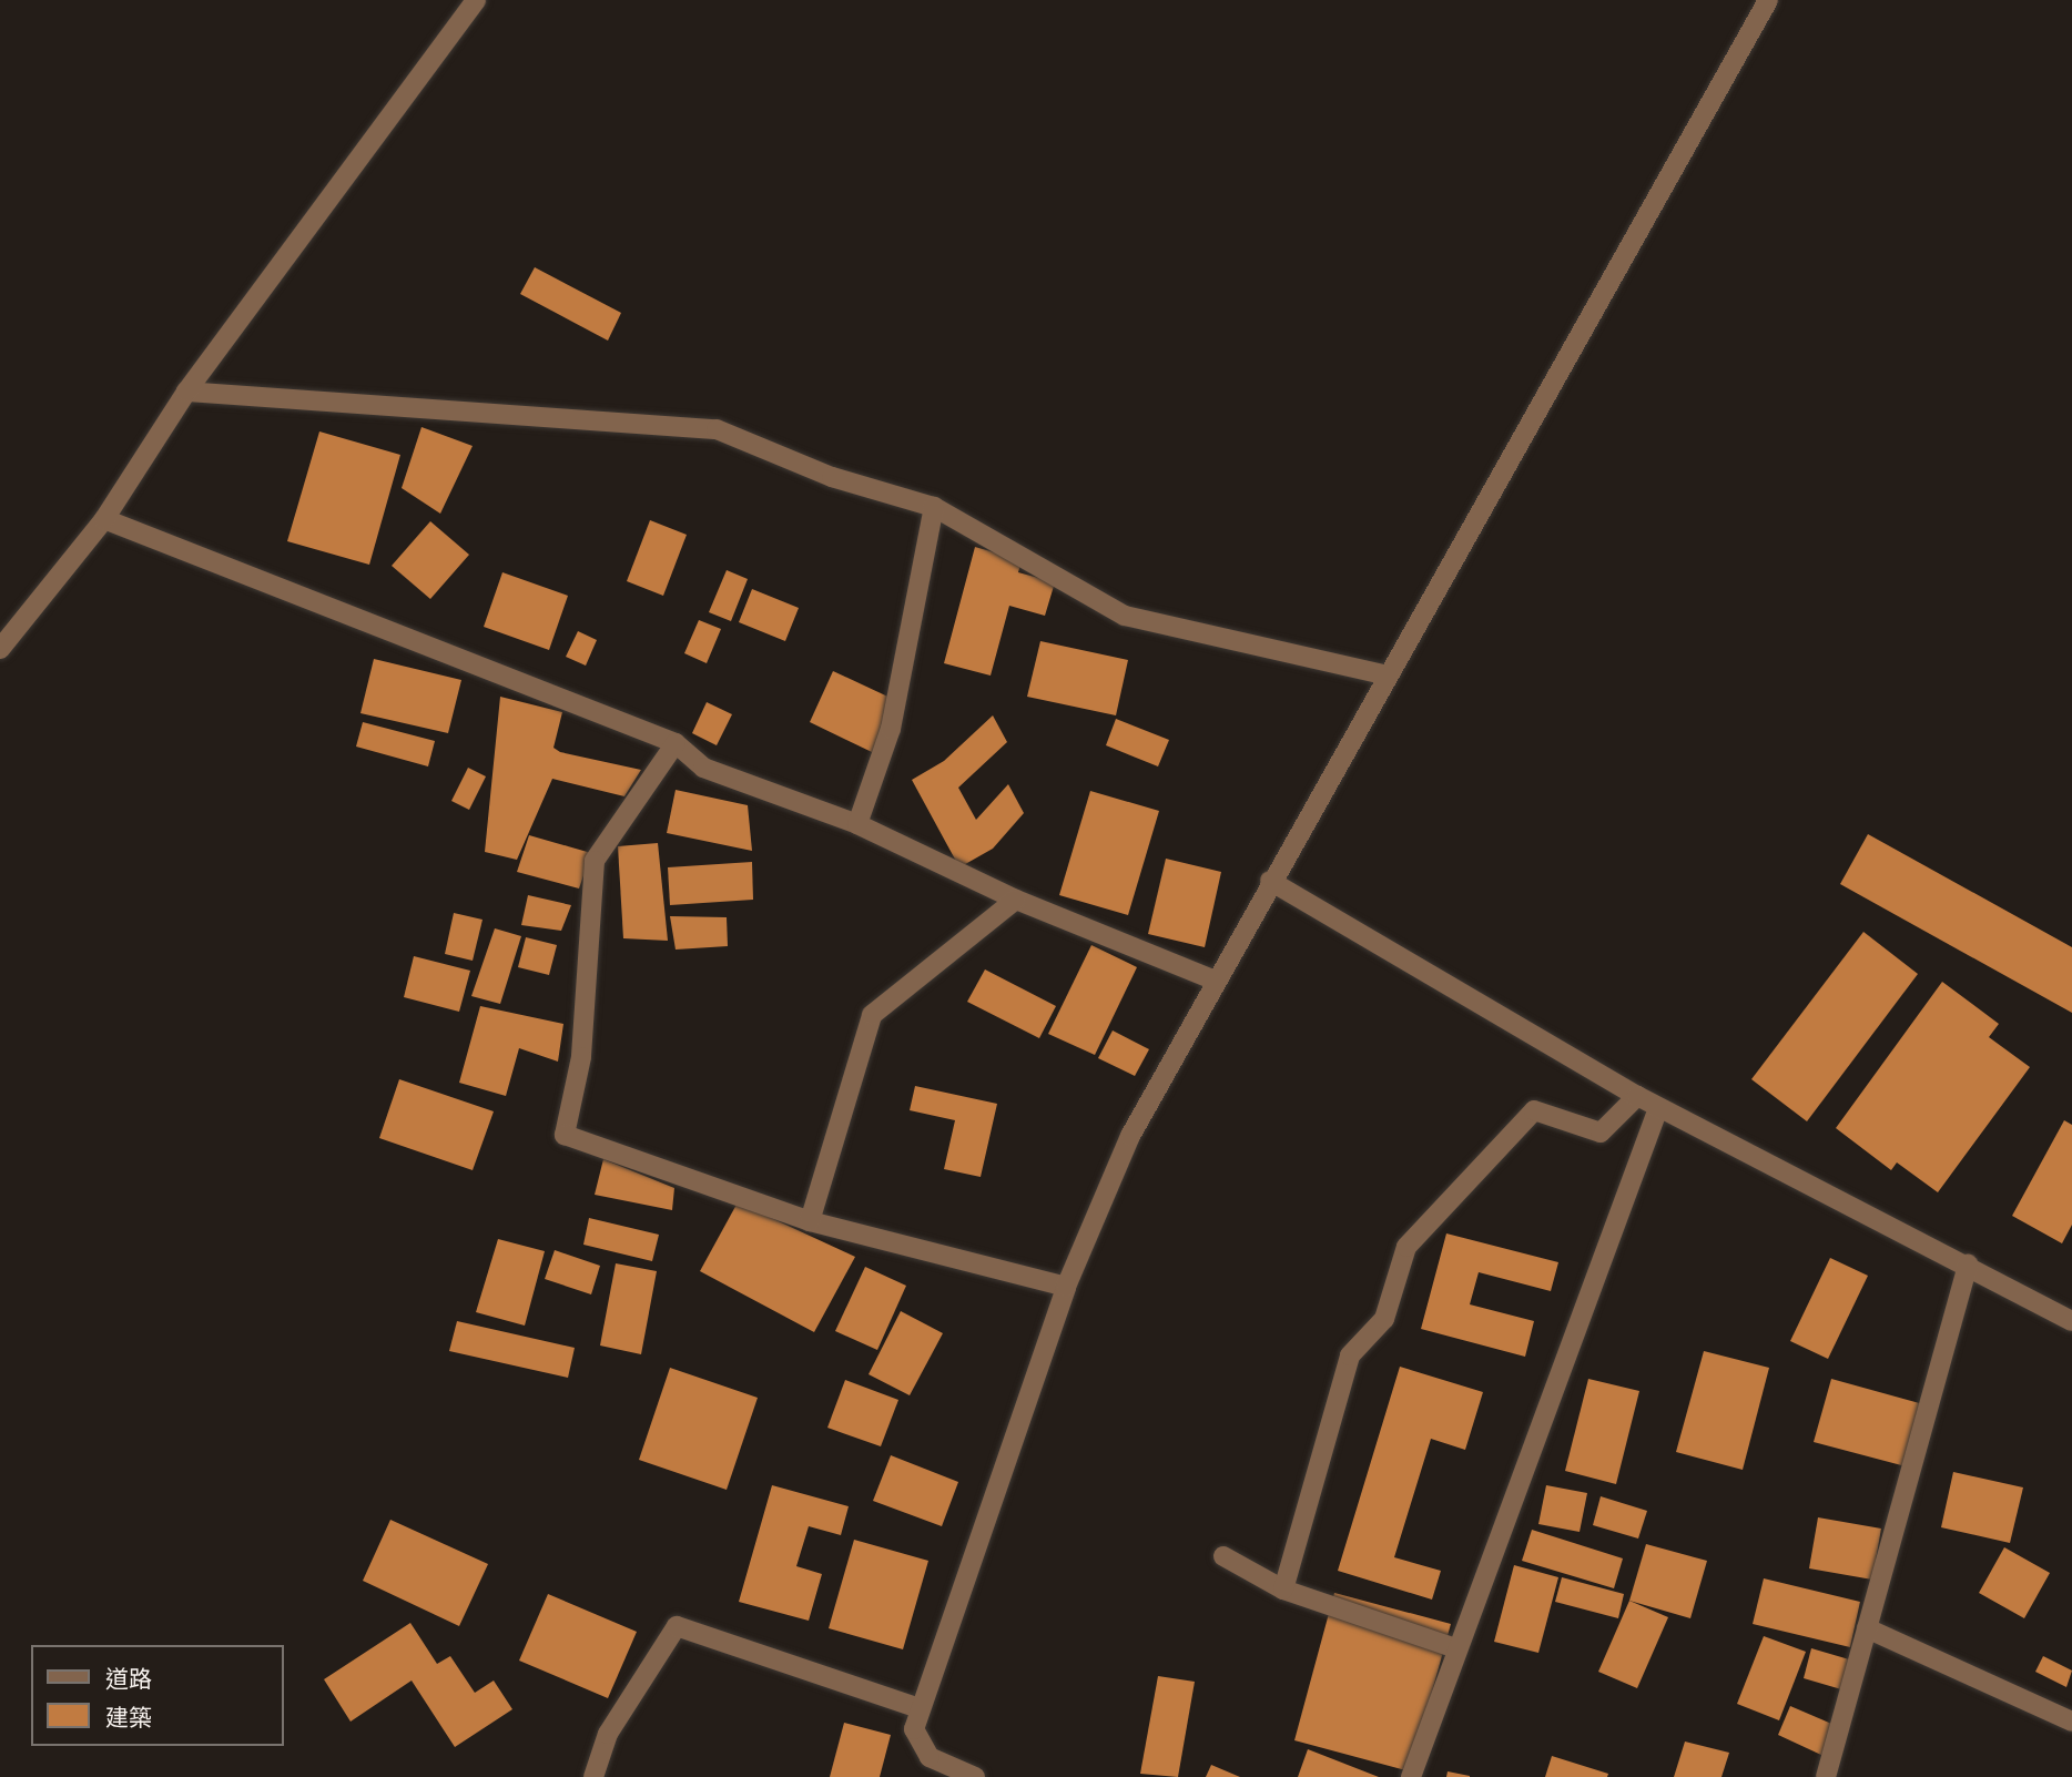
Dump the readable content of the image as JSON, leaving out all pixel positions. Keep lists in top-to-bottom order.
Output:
{
  "legend": ["道路", "建築"]
}
